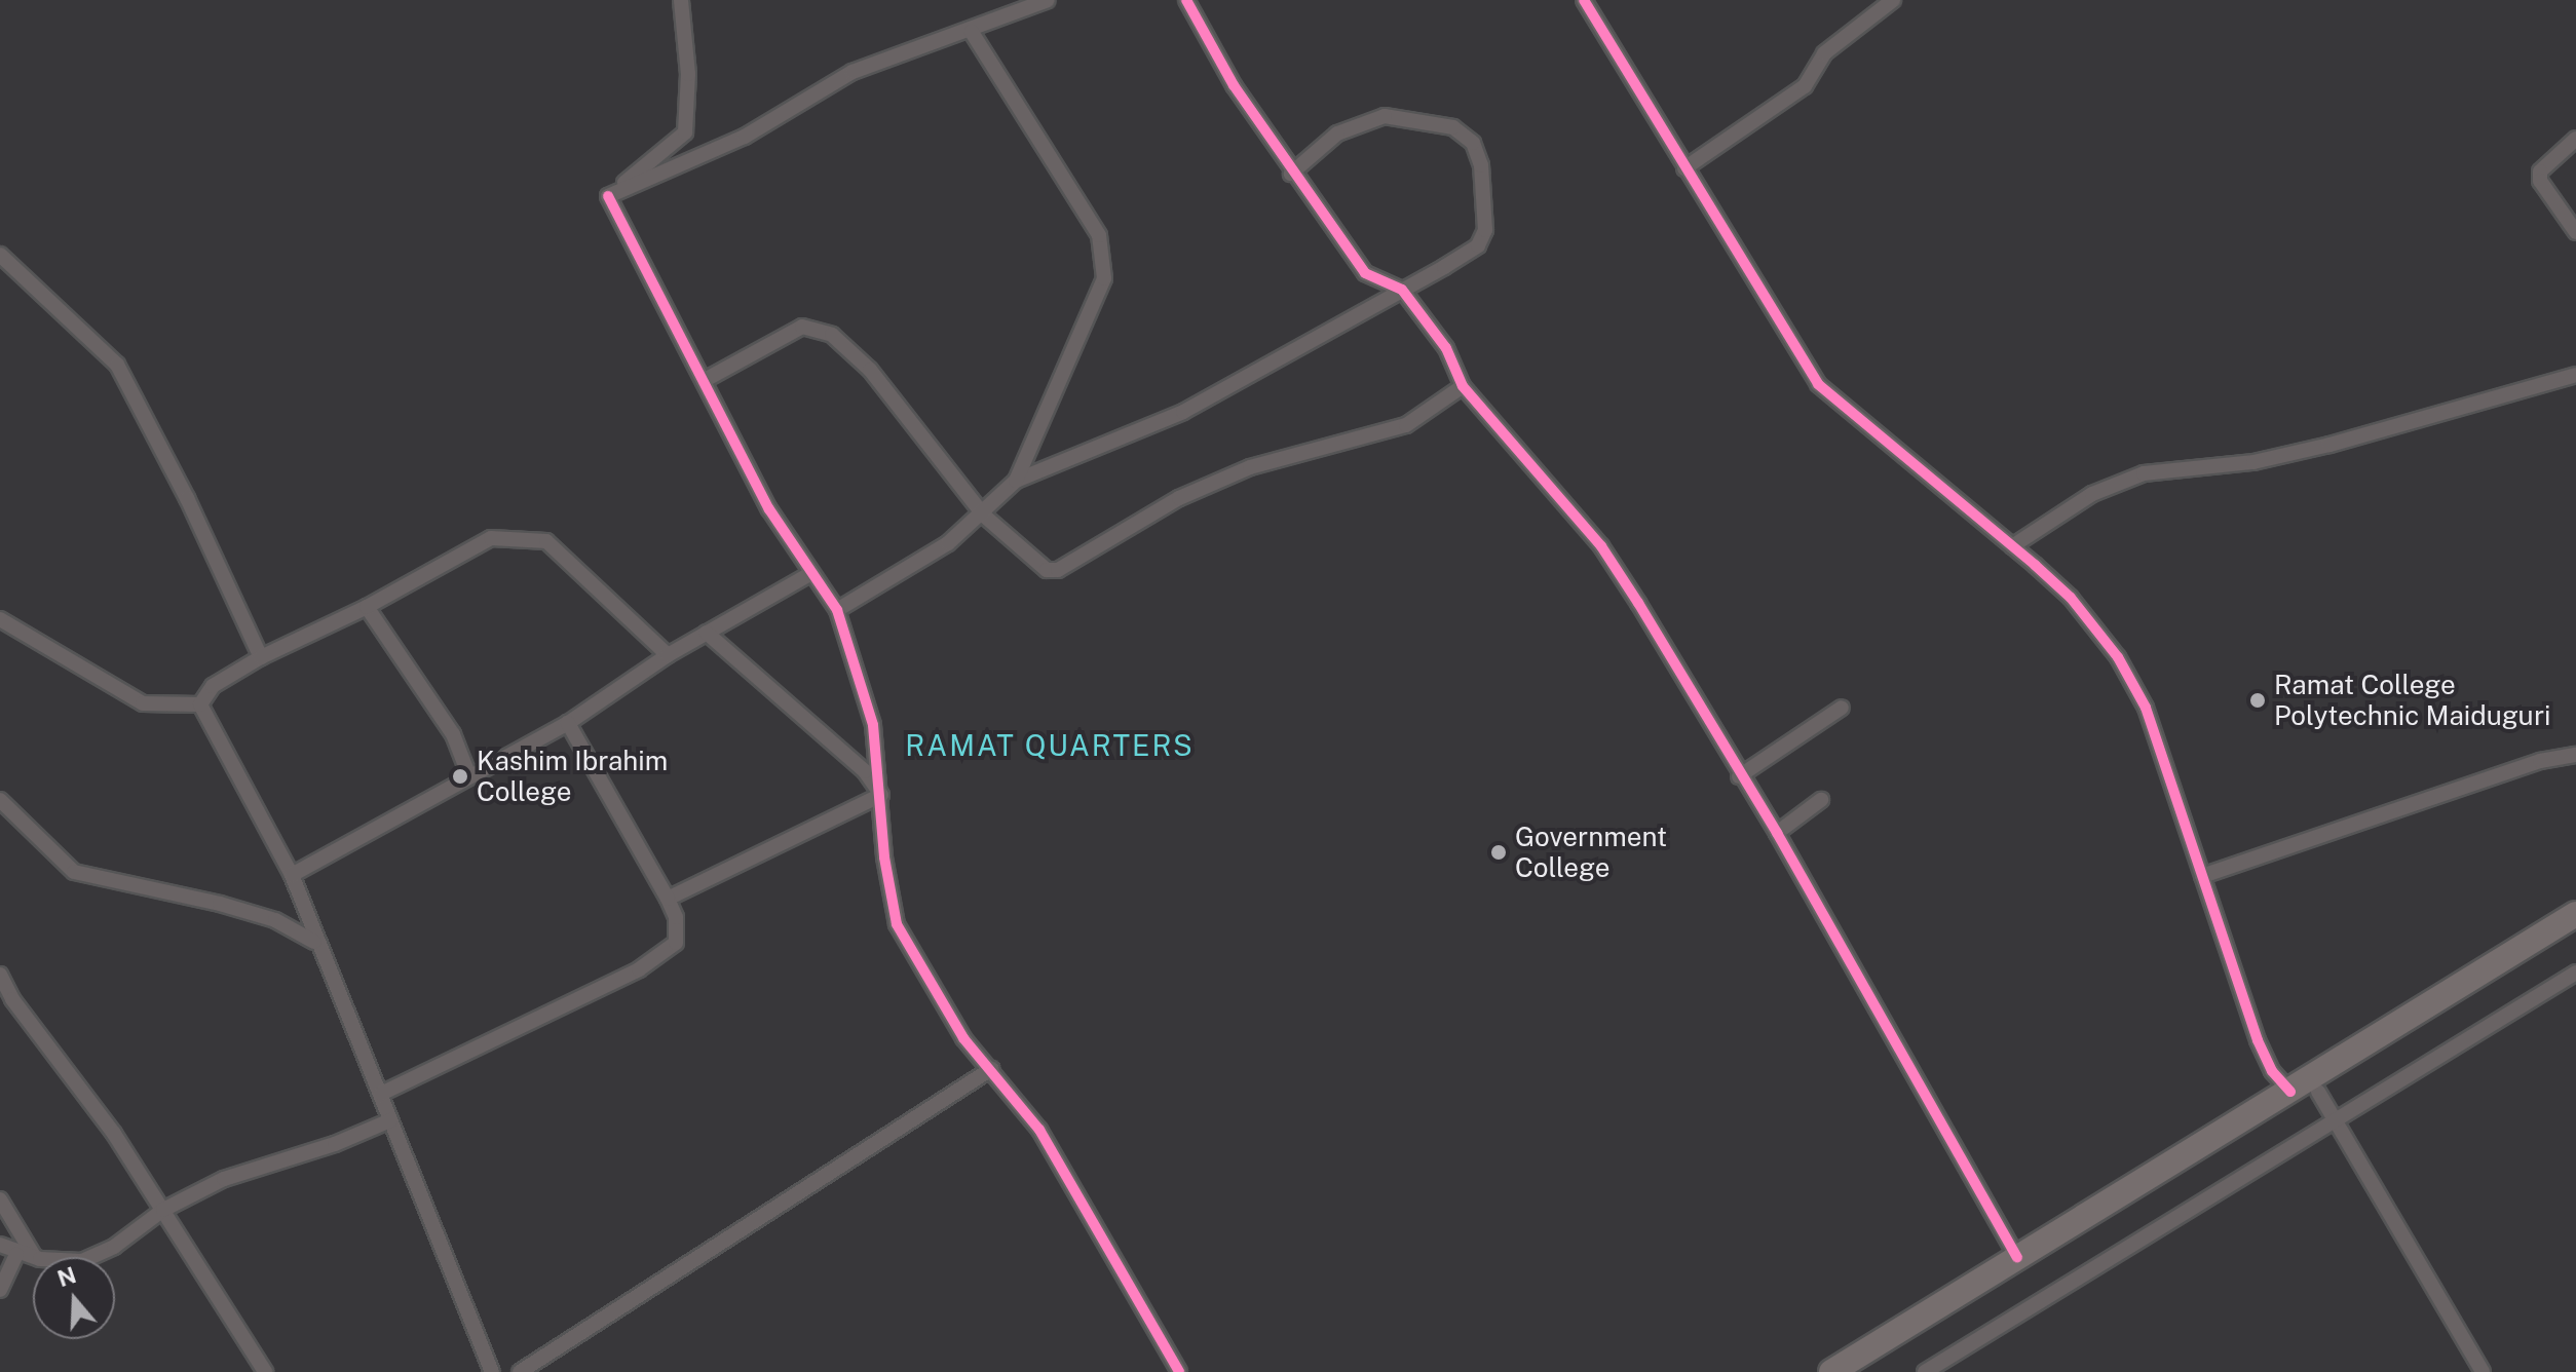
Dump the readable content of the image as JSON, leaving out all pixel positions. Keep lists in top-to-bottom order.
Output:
{
  "districts": ["RAMAT QUARTERS"],
  "places": ["Ramat College Polytechnic Maiduguri", "Kashim Ibrahim College", "Government College"],
  "north": "top"
}
